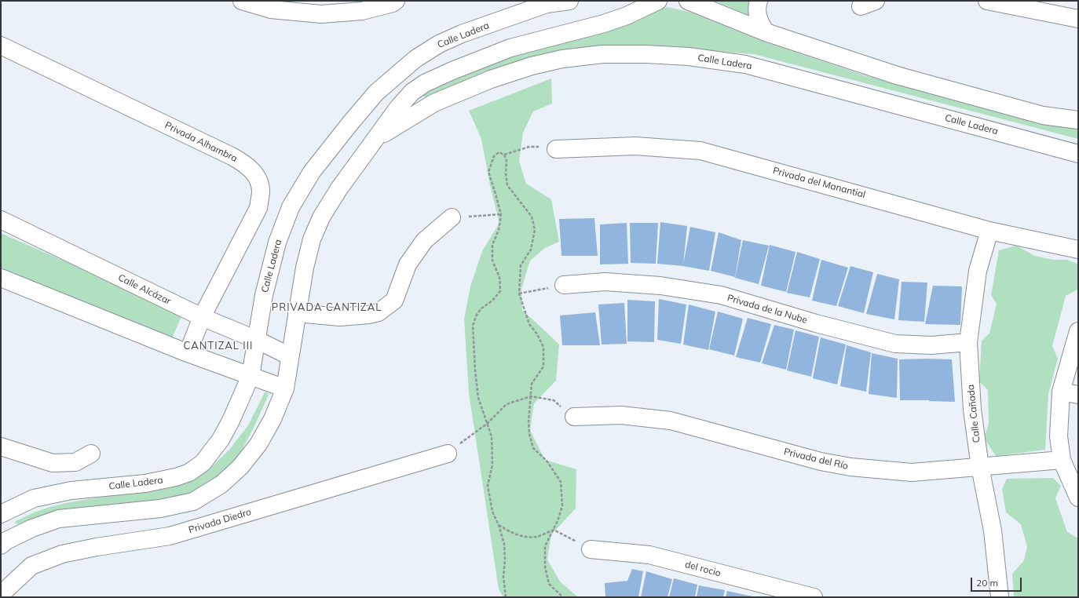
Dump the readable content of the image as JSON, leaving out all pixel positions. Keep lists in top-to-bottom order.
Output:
{
  "streets": {
    "street": [
      "Calle Ladera",
      "Privada Alhambra",
      "Privada del Manantial",
      "Calle Alcázar",
      "Privada de la Nube",
      "Calle Cañada",
      "Privada del Río",
      "Privada Diedro",
      "del rocio"
    ]
  },
  "crossings": [
    ["Calle Ladera", "Calle Alcázar"],
    ["Privada Alhambra", "Calle Alcázar"],
    ["Privada del Manantial", "Calle Cañada"],
    ["Privada de la Nube", "Calle Cañada"],
    ["Calle Cañada", "Privada del Río"]
  ],
  "districts": ["PRIVADA CANTIZAL", "CANTIZAL III"],
  "scale_bar": "20 m"
}
